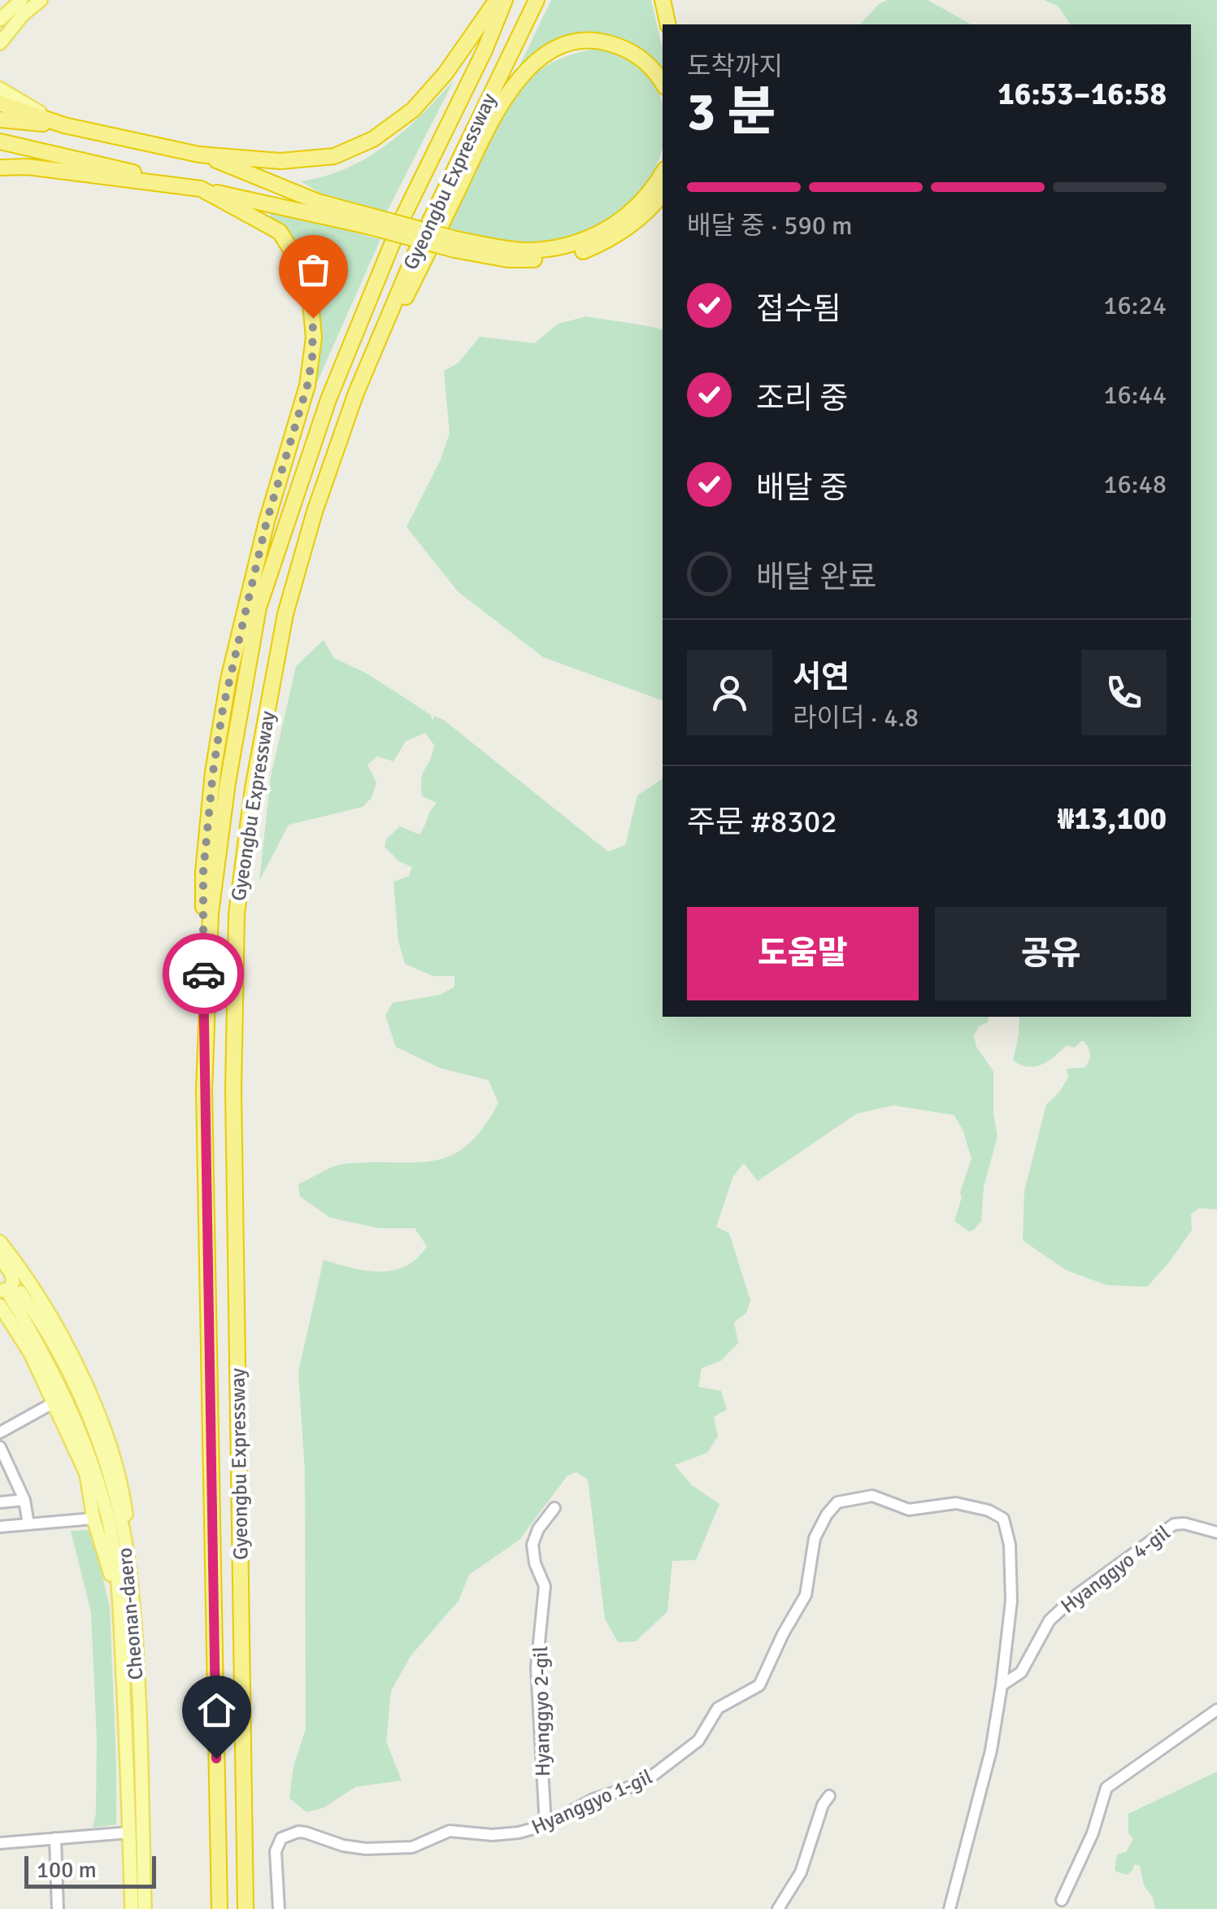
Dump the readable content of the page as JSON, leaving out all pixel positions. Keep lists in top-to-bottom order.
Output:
{
  "streets": {
    "highway": ["Gyeongbu Expressway"],
    "main road": ["Cheonan-daero"],
    "street": ["Hyanggyo 4-gil", "Hyanggyo 2-gil", "Hyanggyo 1-gil"]
  },
  "crossings": [
    ["Hyanggyo 4-gil", "Hyanggyo 1-gil"],
    ["Hyanggyo 2-gil", "Hyanggyo 1-gil"]
  ],
  "scale_bar": "100 m",
  "page": {
    "heading": ["3 분", "도착까지", "16:53–16:58"],
    "panel": [
      "서연",
      "라이더 · 4.8",
      "주문 #8302",
      "₩13,100"
    ],
    "bar": "배달 중 · 590 m",
    "list": [
      ["접수됨", "16:24"],
      ["조리 중", "16:44"],
      ["배달 중", "16:48"],
      "배달 완료"
    ],
    "buttons": ["도움말", "공유"],
    "scale": "100 m"
  }
}
